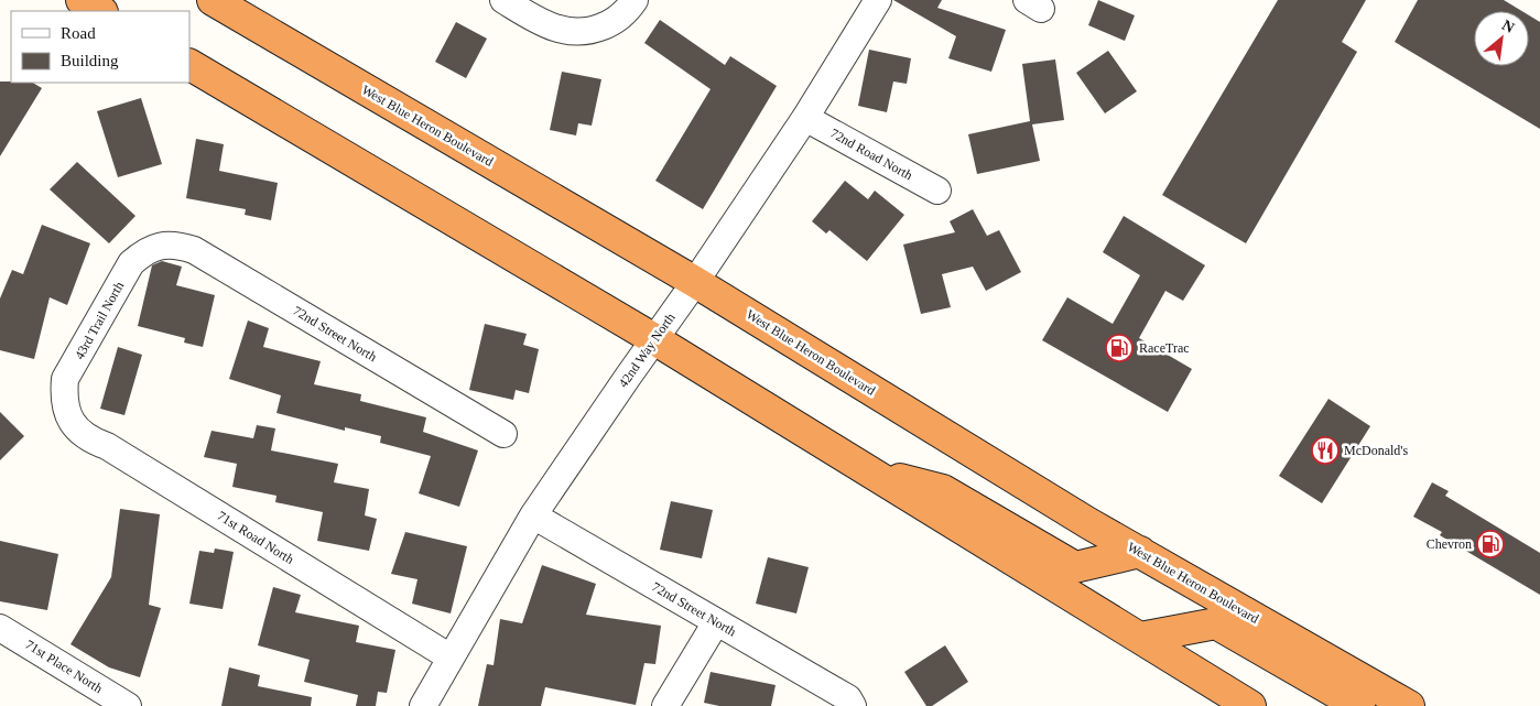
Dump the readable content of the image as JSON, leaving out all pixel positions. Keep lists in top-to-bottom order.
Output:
{
  "streets": {
    "highway": ["West Blue Heron Boulevard"],
    "street": [
      "72nd Road North",
      "43rd Trail North",
      "72nd Street North",
      "42nd Way North",
      "71st Road North",
      "71st Place North"
    ]
  },
  "crossings": [
    ["West Blue Heron Boulevard", "42nd Way North"],
    ["72nd Road North", "42nd Way North"],
    ["43rd Trail North", "72nd Street North"],
    ["43rd Trail North", "71st Road North"],
    ["72nd Street North", "42nd Way North"],
    ["42nd Way North", "71st Road North"]
  ],
  "places": {
    "fuel station": ["RaceTrac", "Chevron"],
    "restaurant": ["McDonald's"]
  },
  "legend": ["Road", "Building"],
  "north": "top right"
}
